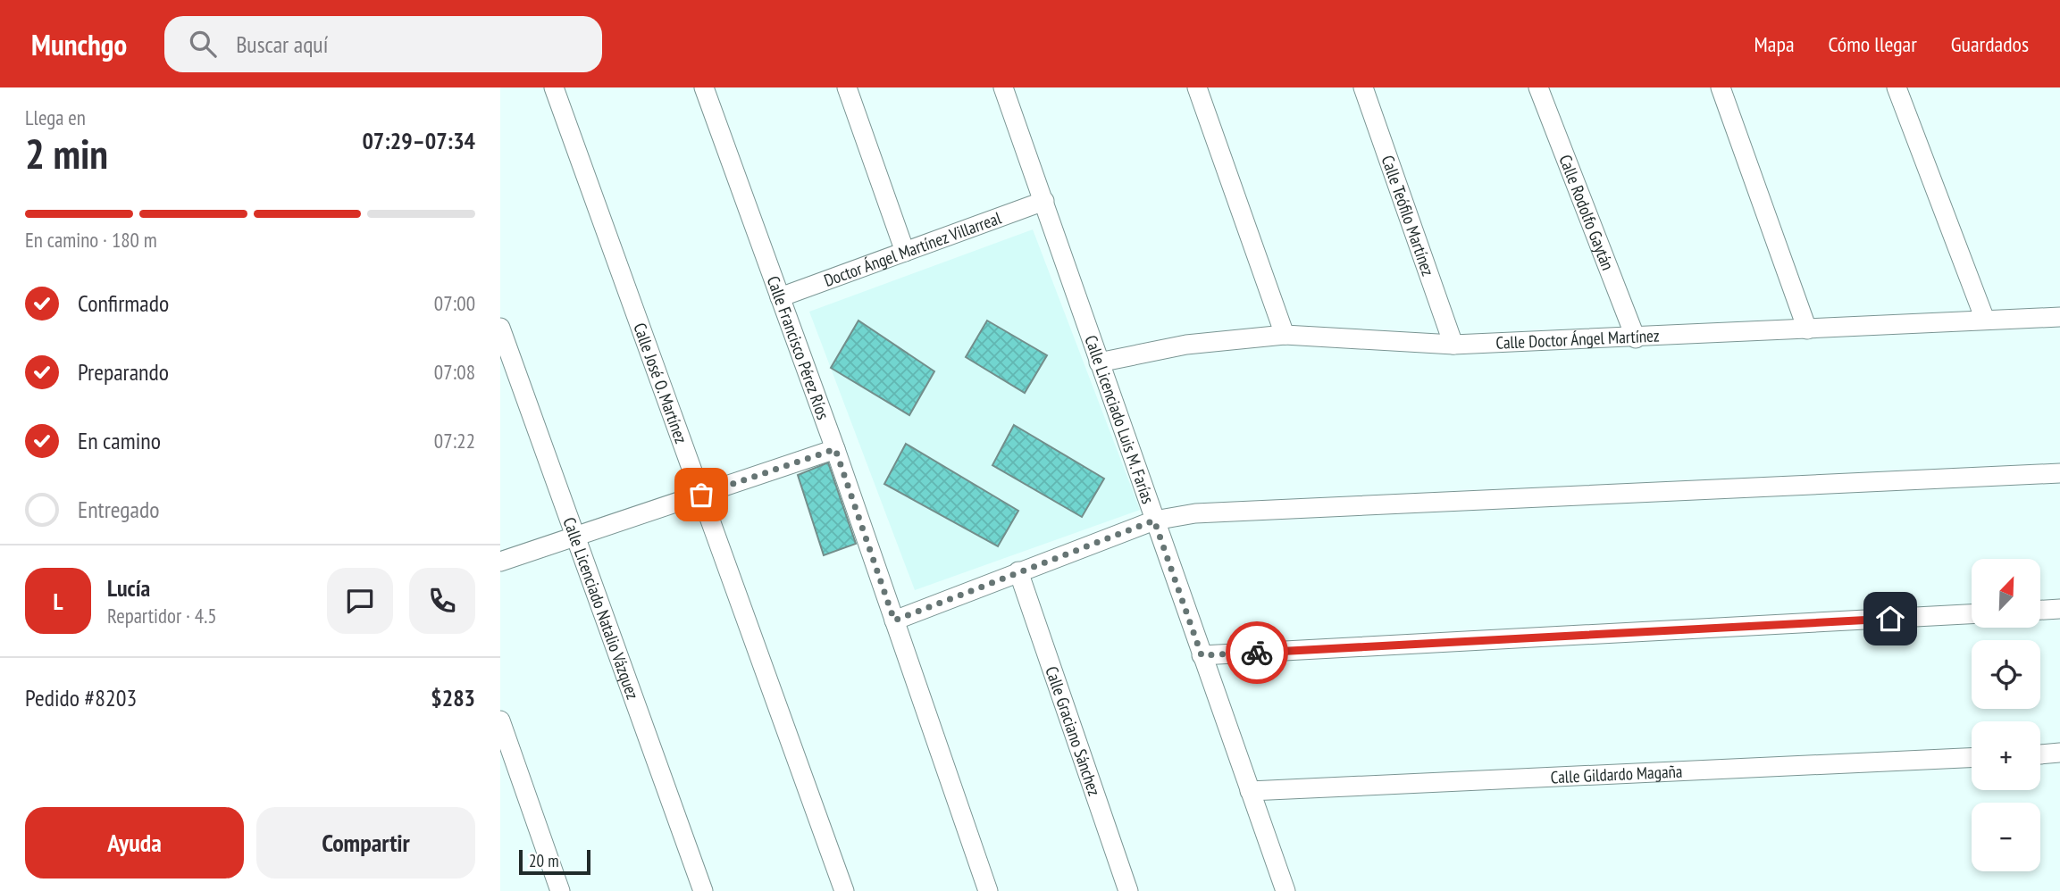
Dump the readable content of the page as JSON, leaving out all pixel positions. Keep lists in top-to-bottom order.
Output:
{
  "streets": {
    "street": [
      "Calle Rodolfo Gaytán",
      "Calle Teófilo Martínez",
      "Doctor Ángel Martínez Villarreal",
      "Calle Doctor Ángel Martínez",
      "Calle Francisco Pérez Ríos",
      "Calle José O. Martínez",
      "Calle Licenciado Luis M. Farías",
      "Calle Licenciado Natalio Vázquez",
      "Calle Graciano Sánchez",
      "Calle Gildardo Magaña"
    ]
  },
  "crossings": [
    ["Calle Rodolfo Gaytán", "Calle Doctor Ángel Martínez"],
    ["Calle Teófilo Martínez", "Calle Doctor Ángel Martínez"],
    ["Doctor Ángel Martínez Villarreal", "Calle Francisco Pérez Ríos"],
    ["Doctor Ángel Martínez Villarreal", "Calle Licenciado Luis M. Farías"],
    ["Calle Doctor Ángel Martínez", "Calle Licenciado Luis M. Farías"],
    ["Calle Licenciado Luis M. Farías", "Calle Gildardo Magaña"]
  ],
  "scale_bar": "20 m",
  "north": "top right",
  "page": {
    "header": "Munchgo",
    "search": "Buscar aquí",
    "nav": ["Mapa", "Cómo llegar", "Guardados"],
    "heading": ["2 min", "Llega en", "07:29–07:34"],
    "panel": [
      "Lucía",
      "Repartidor · 4.5",
      "Pedido #8203",
      "$283"
    ],
    "bar": "En camino · 180 m",
    "list": [
      ["Confirmado", "07:00"],
      ["Preparando", "07:08"],
      ["En camino", "07:22"],
      "Entregado"
    ],
    "map_buttons": ["+", "−"],
    "round": "L",
    "buttons": ["Ayuda", "Compartir"],
    "scale": "20 m"
  }
}
